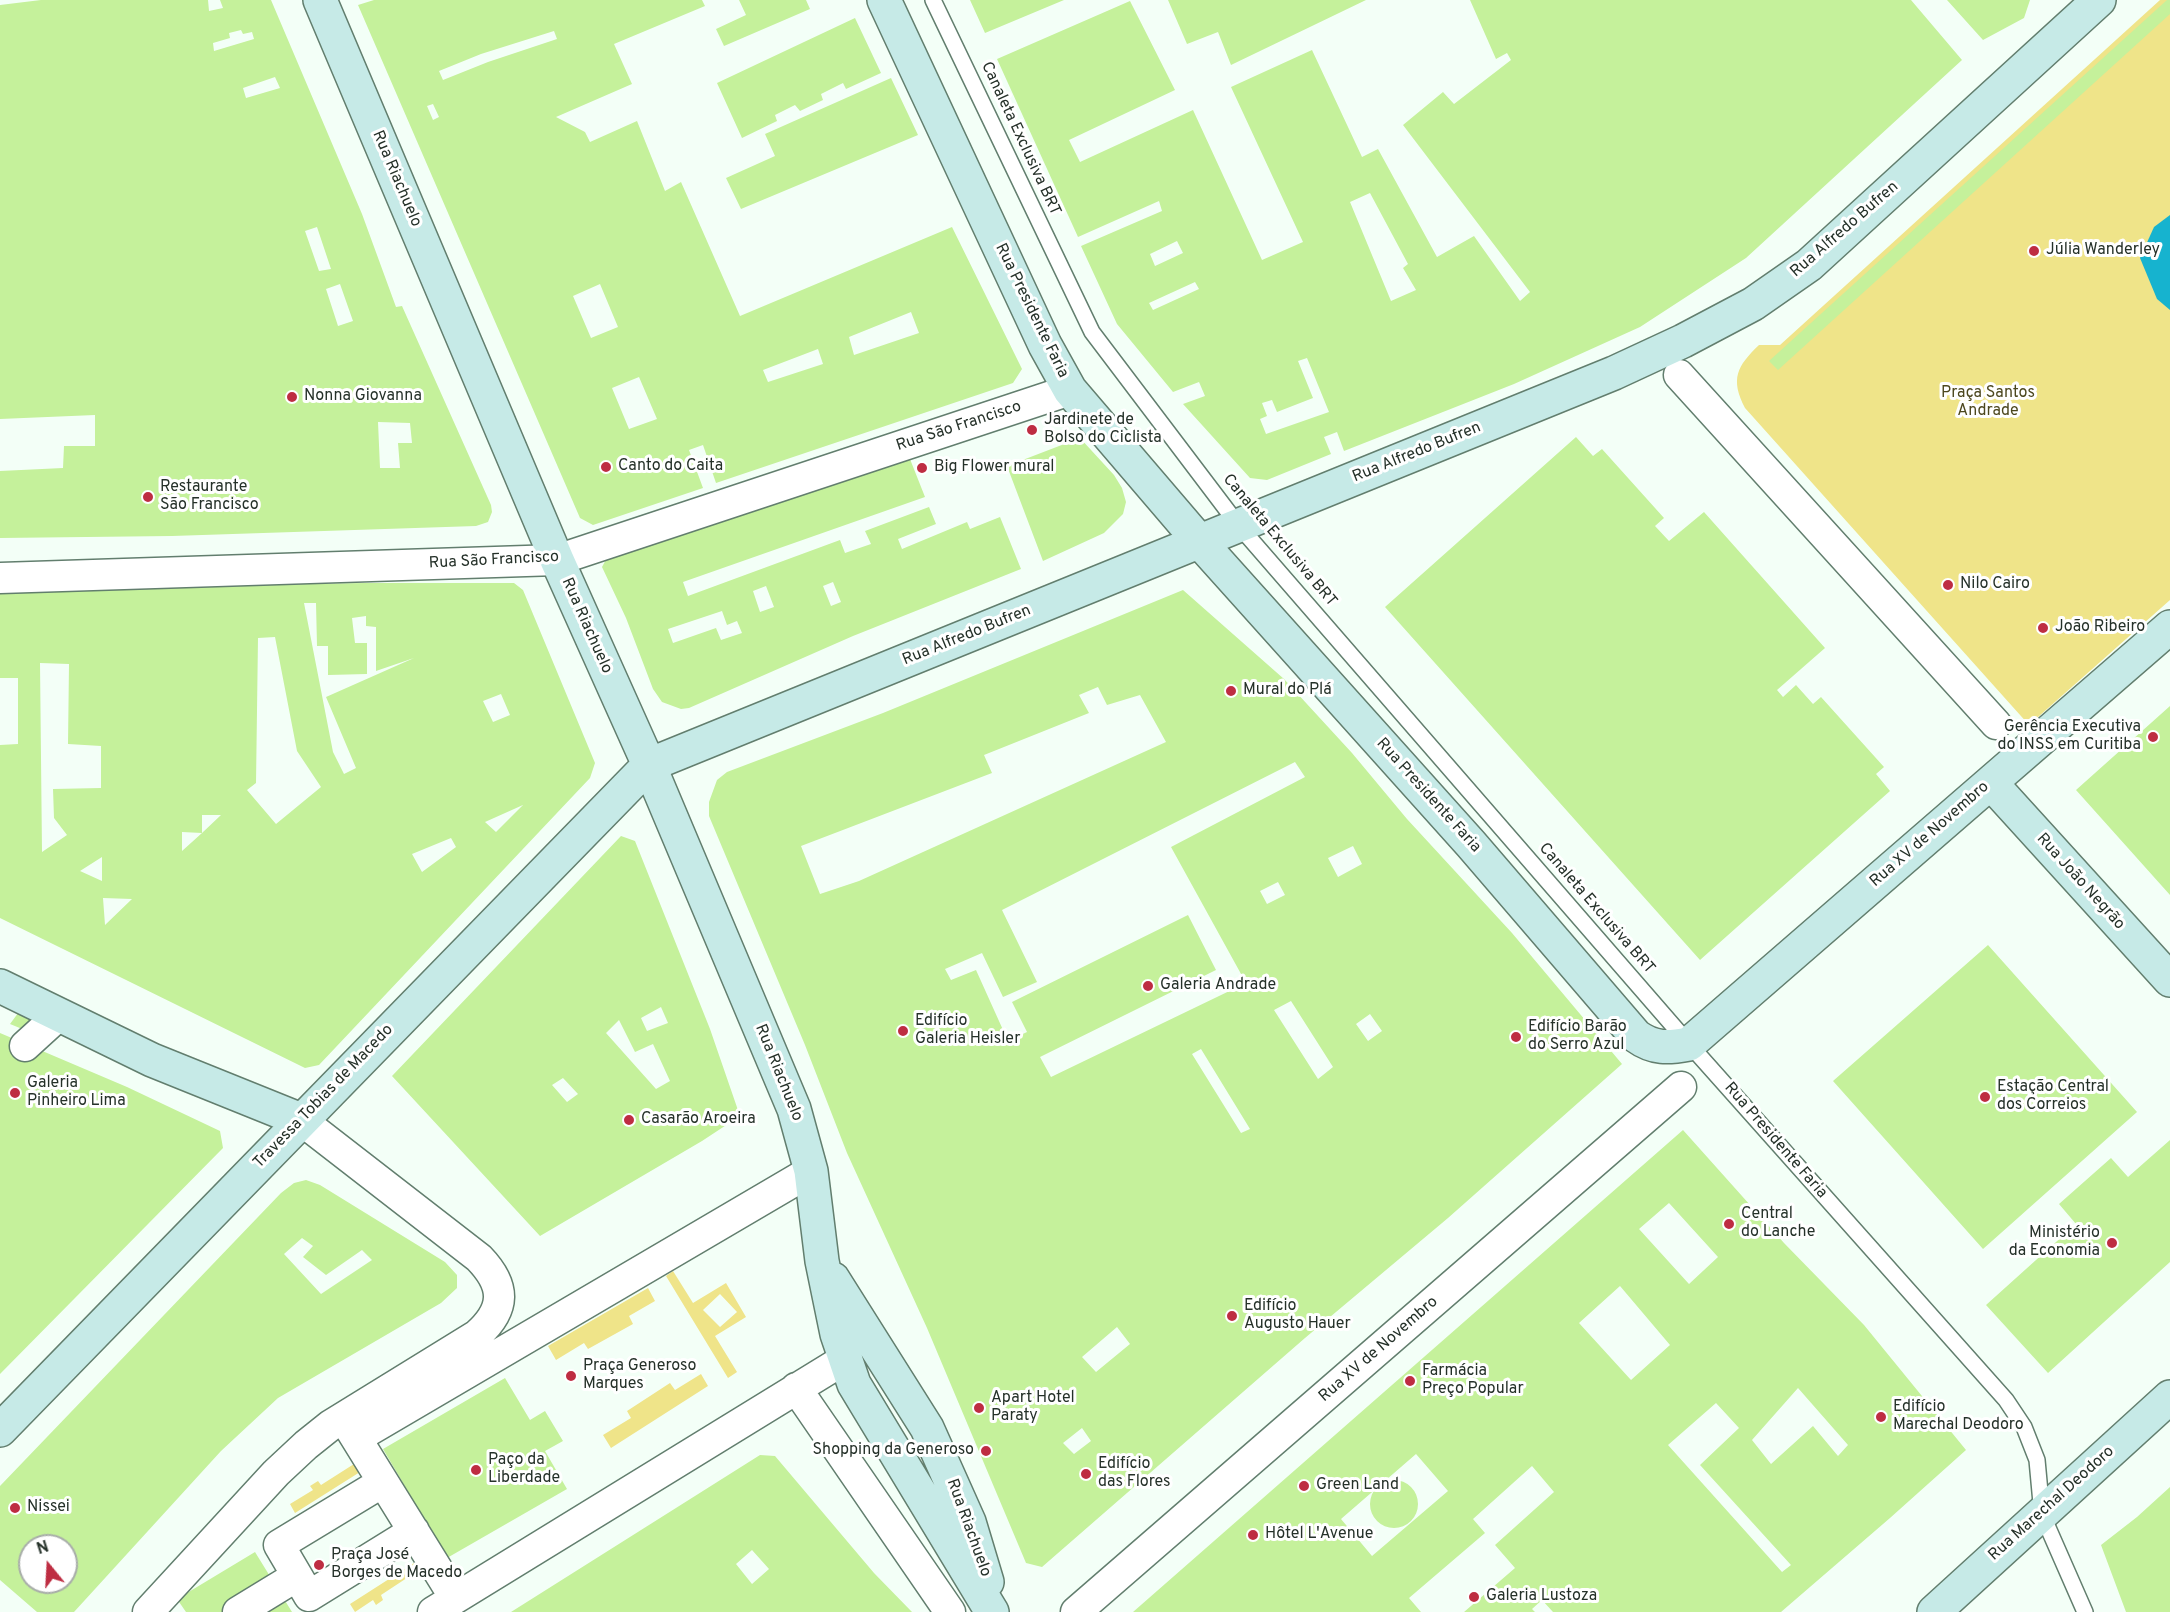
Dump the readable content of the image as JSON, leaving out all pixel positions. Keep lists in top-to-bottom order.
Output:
{
  "streets": {
    "street": [
      "Rua Riachuelo",
      "Rua Alfredo Bufren",
      "Rua Presidente Faria",
      "Rua São Francisco",
      "Rua XV de Novembro",
      "Rua João Negrão",
      "Travessa Tobias de Macedo",
      "Rua Marechal Deodoro"
    ],
    "lane": ["Canaleta Exclusiva BRT"]
  },
  "crossings": [
    ["Canaleta Exclusiva BRT", "Rua Alfredo Bufren"],
    ["Canaleta Exclusiva BRT", "Rua Presidente Faria"],
    ["Canaleta Exclusiva BRT", "Rua XV de Novembro"],
    ["Rua Riachuelo", "Rua Alfredo Bufren"],
    ["Rua Riachuelo", "Rua São Francisco"],
    ["Rua Riachuelo", "Travessa Tobias de Macedo"],
    ["Rua Alfredo Bufren", "Rua Presidente Faria"],
    ["Rua Alfredo Bufren", "Travessa Tobias de Macedo"],
    ["Rua Presidente Faria", "Rua São Francisco"],
    ["Rua Presidente Faria", "Rua XV de Novembro"],
    ["Rua Presidente Faria", "Rua Marechal Deodoro"],
    ["Rua XV de Novembro", "Rua João Negrão"]
  ],
  "parks": ["Praça Santos Andrade"],
  "places": [
    "Júlia Wanderley",
    "Nonna Giovanna",
    "Jardinete de Bolso do Ciclista",
    "Canto do Caita",
    "Big Flower mural",
    "Restaurante São Francisco",
    "Nilo Cairo",
    "João Ribeiro",
    "Mural do Plá",
    "Gerência Executiva do INSS em Curitiba",
    "Galeria Andrade",
    "Edifício Galeria Heisler",
    "Edifício Barão do Serro Azul",
    "Galeria Pinheiro Lima",
    "Estação Central dos Correios",
    "Casarão Aroeira",
    "Central do Lanche",
    "Ministério da Economia",
    "Edifício Augusto Hauer",
    "Praça Generoso Marques",
    "Farmácia Preço Popular",
    "Apart Hotel Paraty",
    "Edifício Marechal Deodoro",
    "Shopping da Generoso",
    "Paço da Liberdade",
    "Edifício das Flores",
    "Green Land",
    "Nissei",
    "Hôtel L'Avenue",
    "Praça José Borges de Macedo",
    "Galeria Lustoza"
  ],
  "north": "top"
}
